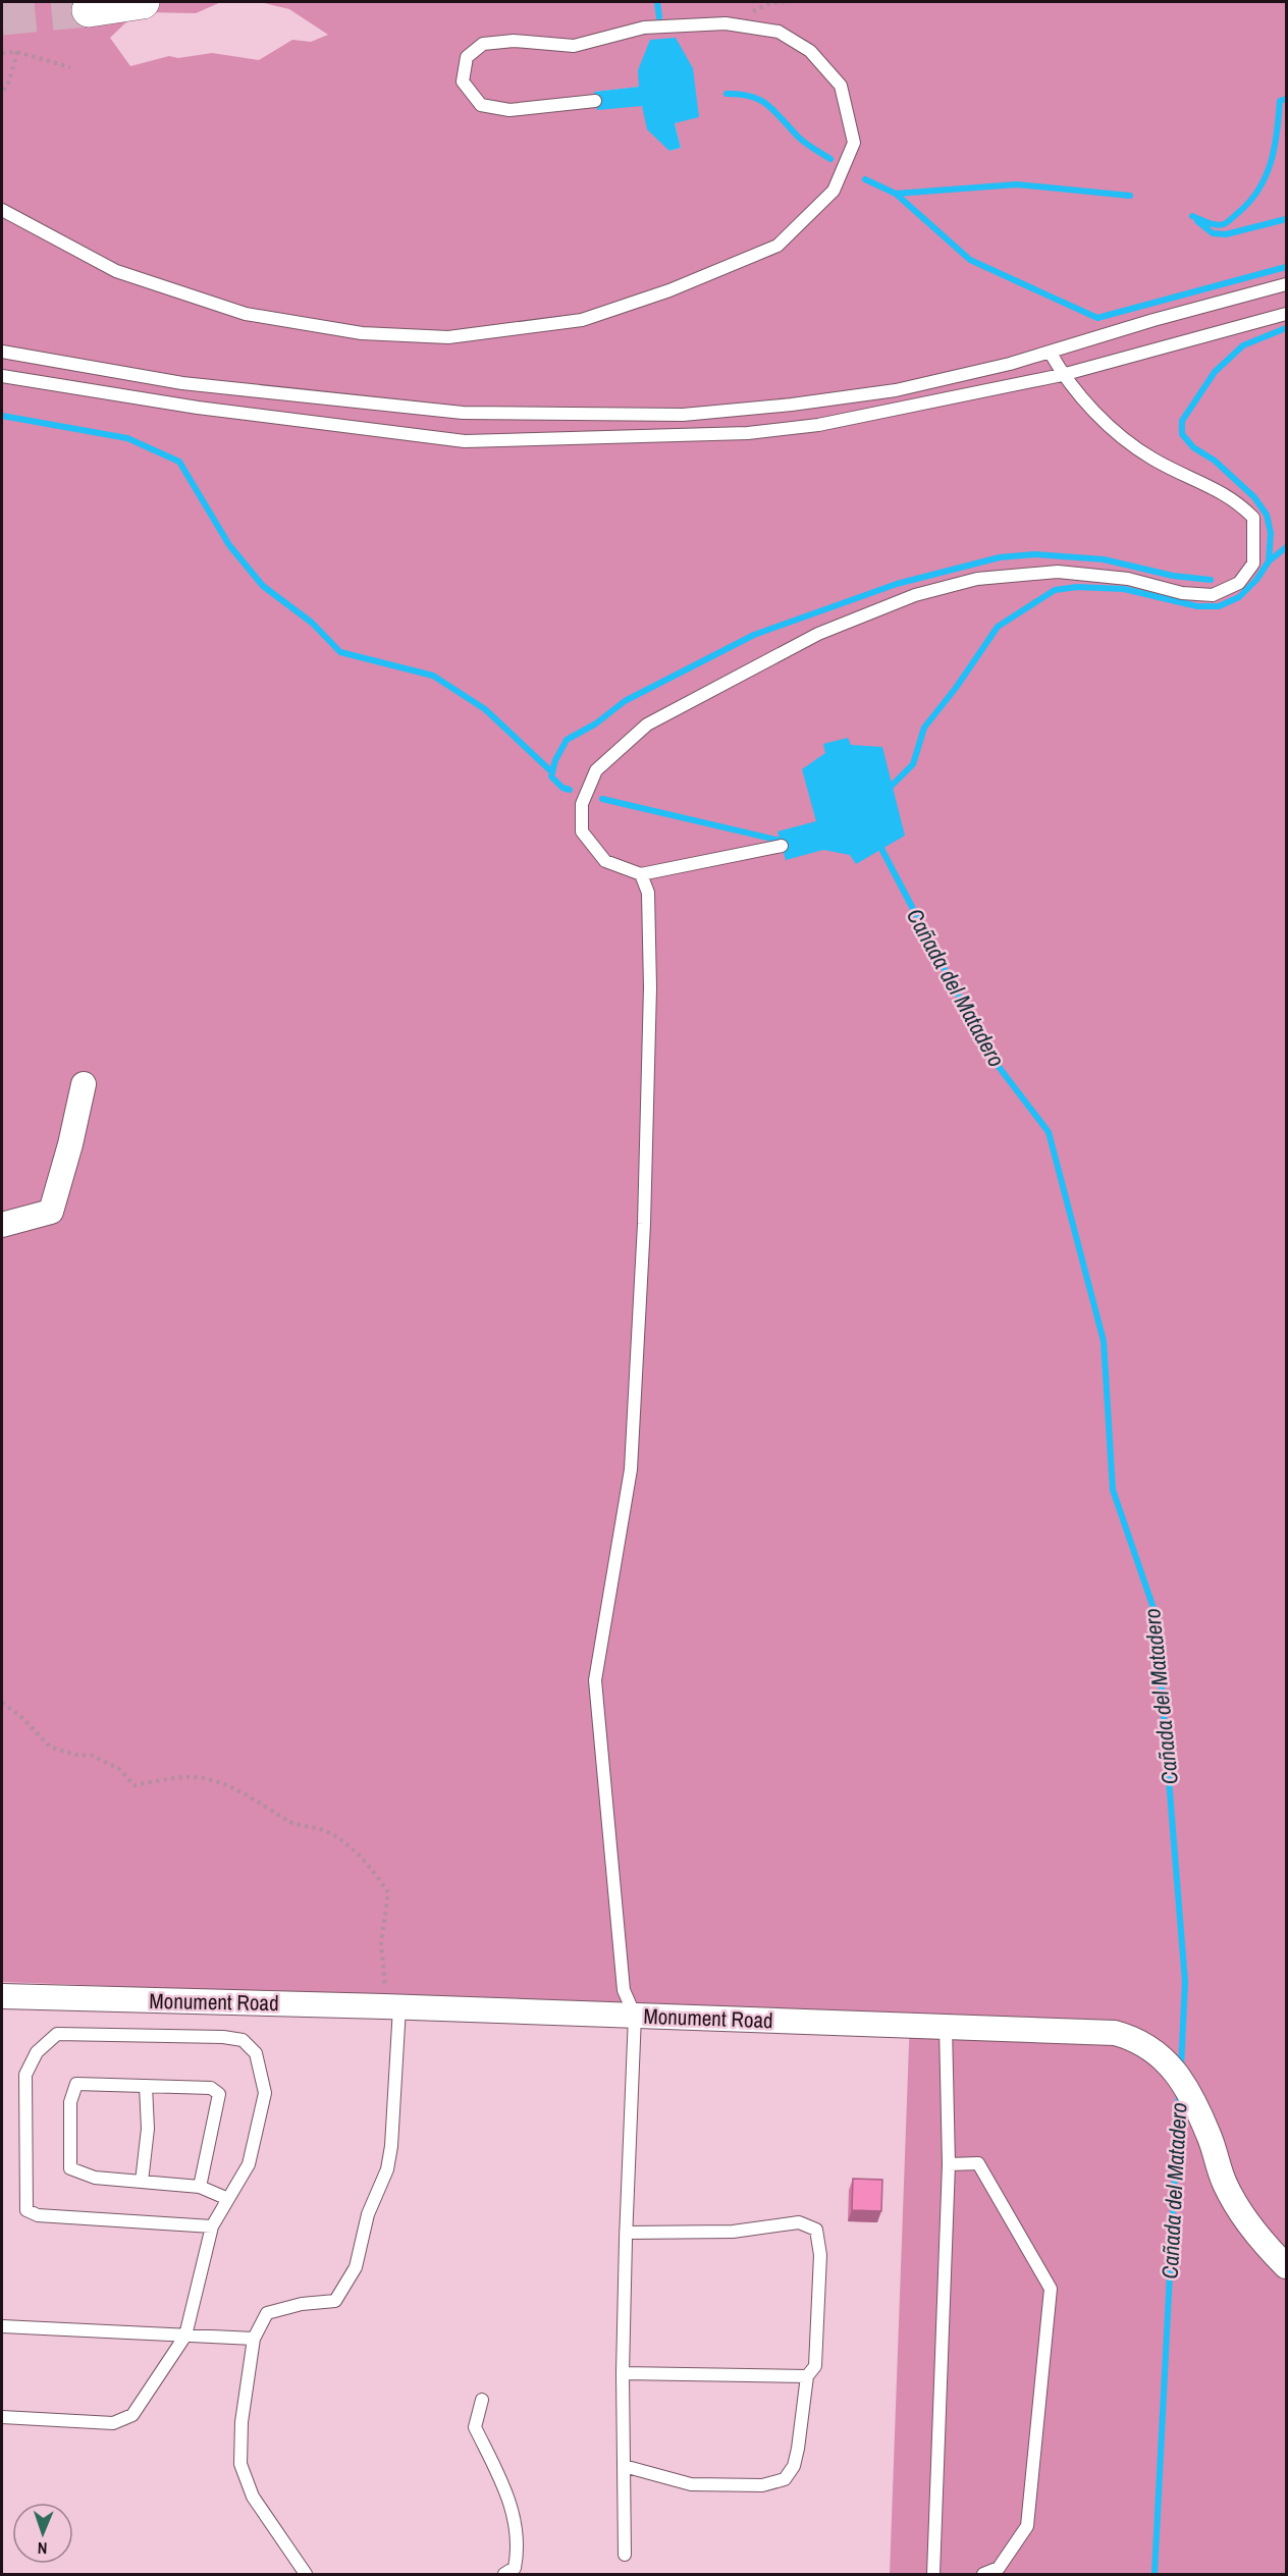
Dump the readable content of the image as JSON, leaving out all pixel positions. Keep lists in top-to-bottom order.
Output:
{
  "streets": {
    "street": ["Monument Road"]
  },
  "water": ["Cañada del Matadero"],
  "north": "bottom"
}
